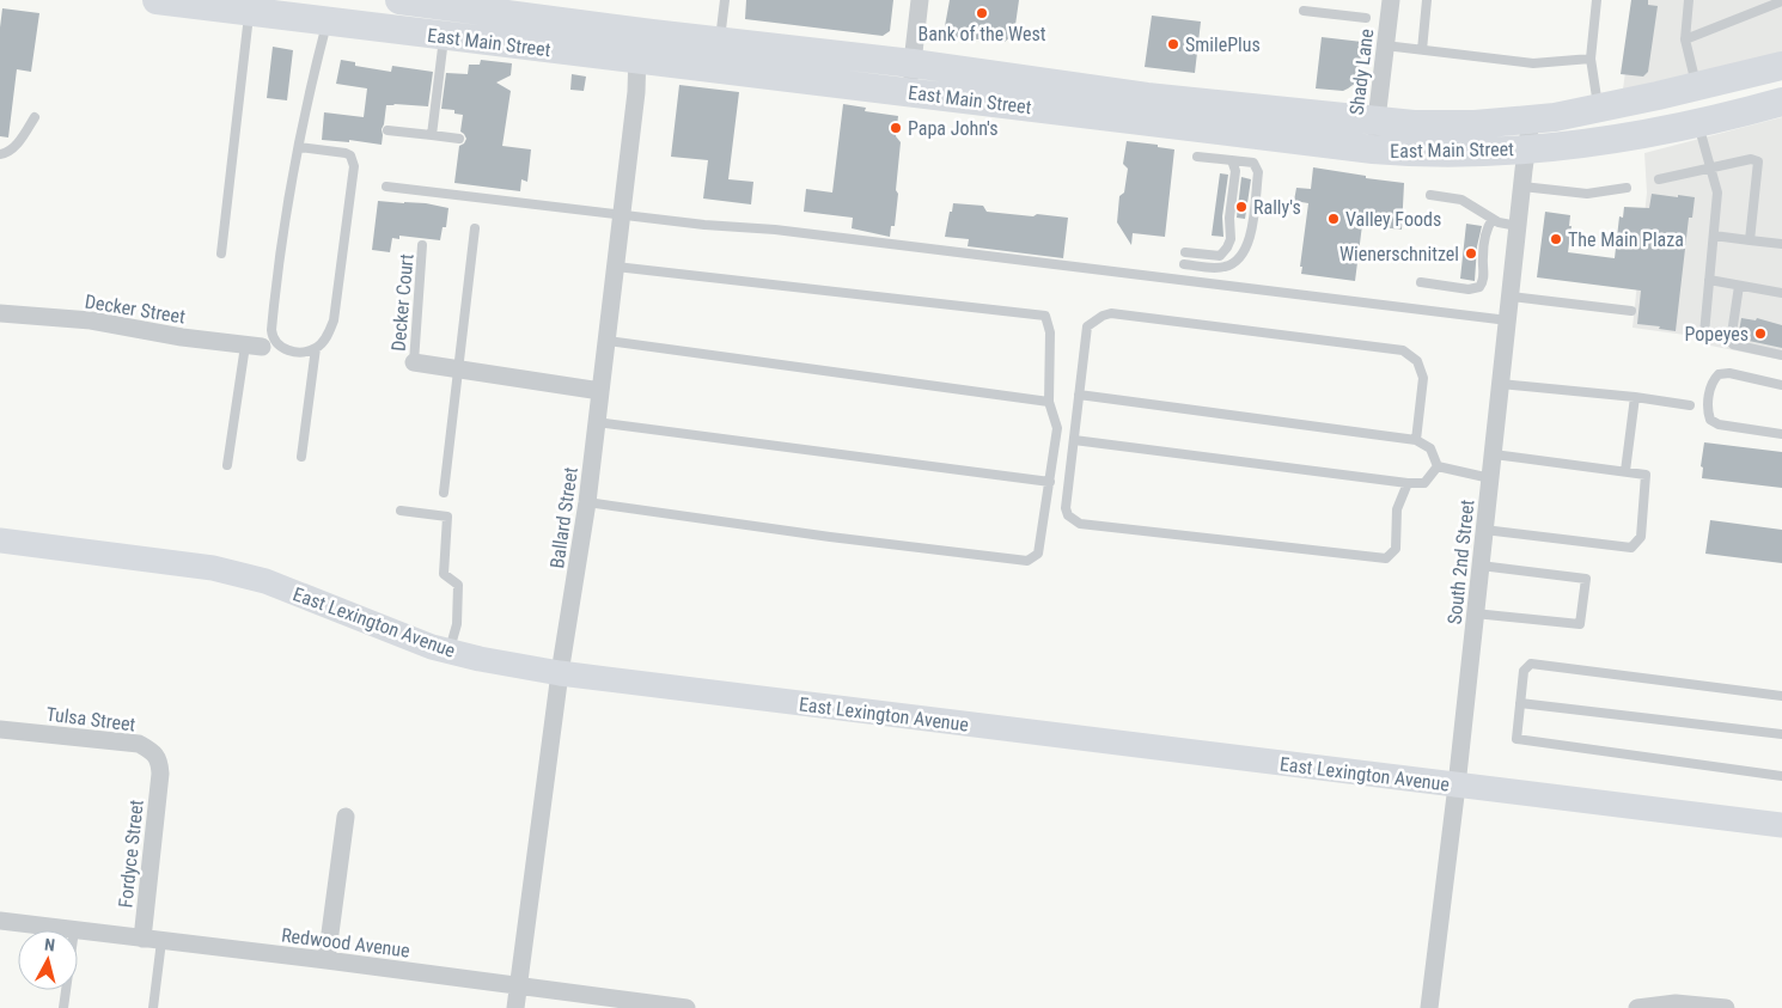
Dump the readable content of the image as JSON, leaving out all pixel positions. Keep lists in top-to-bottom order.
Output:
{
  "streets": {
    "main road": ["East Main Street"],
    "street": [
      "Shady Lane",
      "Decker Street",
      "Ballard Street",
      "South 2nd Street",
      "East Lexington Avenue",
      "Tulsa Street",
      "Fordyce Street",
      "Redwood Avenue"
    ],
    "lane": ["Decker Court"]
  },
  "crossings": [
    ["East Main Street", "Shady Lane"],
    ["East Main Street", "Ballard Street"],
    ["East Main Street", "South 2nd Street"],
    ["Ballard Street", "East Lexington Avenue"],
    ["Ballard Street", "Redwood Avenue"],
    ["South 2nd Street", "East Lexington Avenue"],
    ["Tulsa Street", "Fordyce Street"],
    ["Fordyce Street", "Redwood Avenue"]
  ],
  "places": [
    "Bank of the West",
    "SmilePlus",
    "Papa John's",
    "Rally's",
    "Valley Foods",
    "The Main Plaza",
    "Wienerschnitzel",
    "Popeyes"
  ],
  "north": "top"
}
